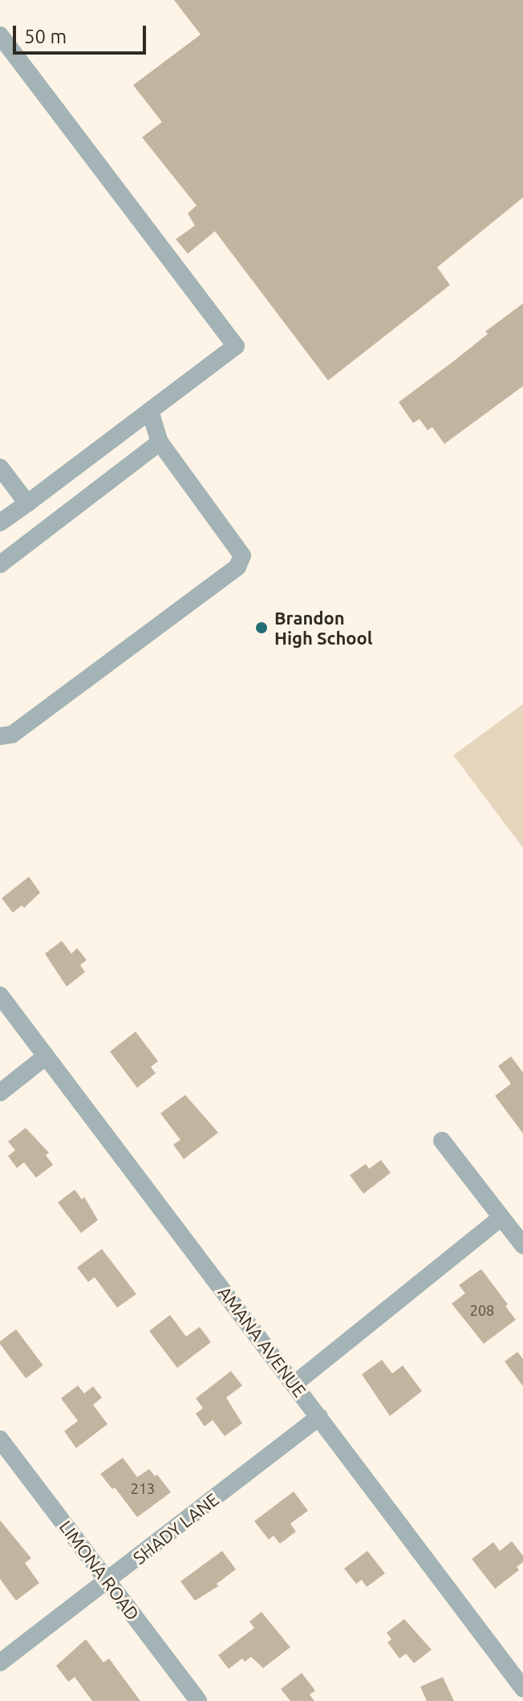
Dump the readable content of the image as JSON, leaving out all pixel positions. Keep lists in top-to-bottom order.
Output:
{
  "streets": {
    "street": ["AMANA AVENUE", "SHADY LANE", "LIMONA ROAD"]
  },
  "crossings": [
    ["AMANA AVENUE", "SHADY LANE"],
    ["SHADY LANE", "LIMONA ROAD"]
  ],
  "places": ["Brandon High School"],
  "house_numbers": ["208", "213"],
  "scale_bar": "50 m"
}
